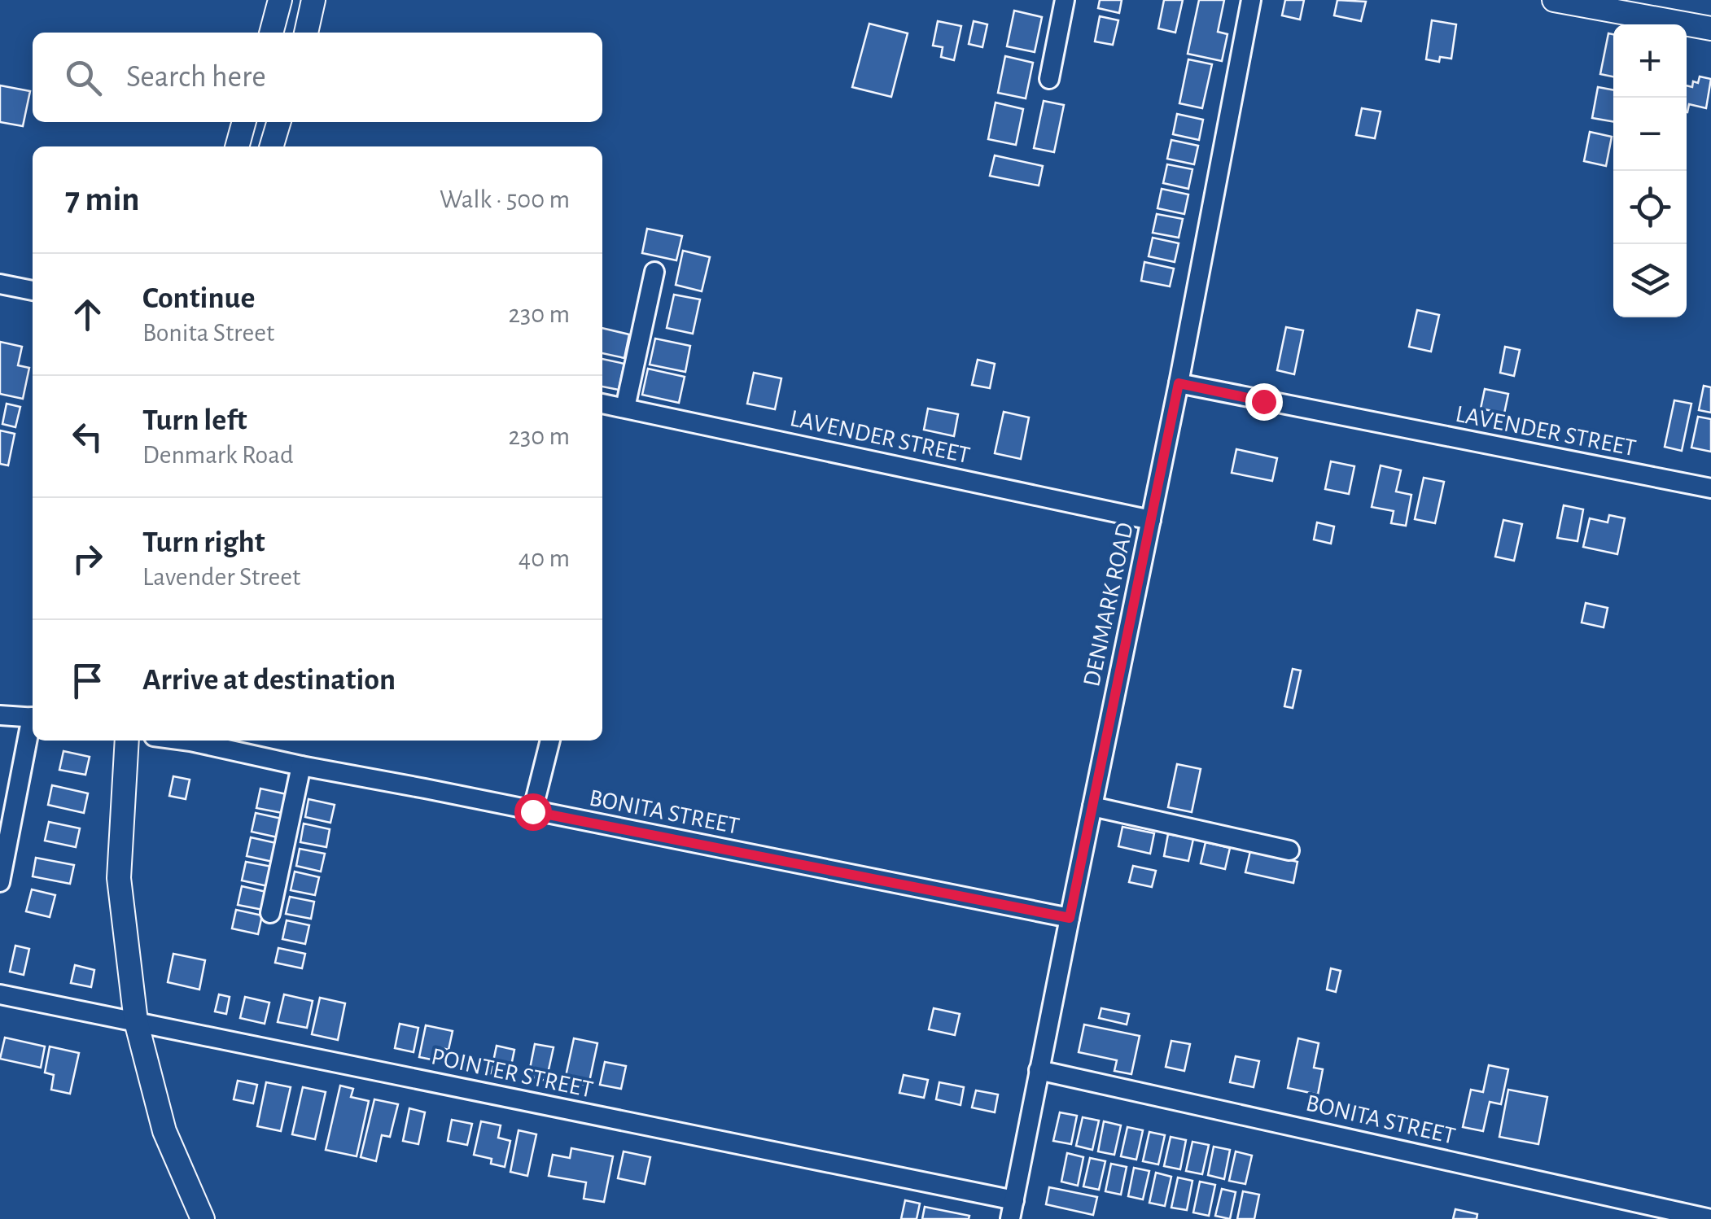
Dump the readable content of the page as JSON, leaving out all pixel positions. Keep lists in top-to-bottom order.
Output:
{
  "streets": {
    "street": [
      "LAVENDER STREET",
      "DENMARK ROAD",
      "BONITA STREET",
      "POINTER STREET"
    ]
  },
  "crossings": [
    ["LAVENDER STREET", "DENMARK ROAD"],
    ["DENMARK ROAD", "BONITA STREET"],
    ["DENMARK ROAD", "POINTER STREET"]
  ],
  "page": {
    "map_buttons": ["+", "−"],
    "search": "Search here",
    "heading": ["7 min", "Walk · 500 m"],
    "list": [
      ["Continue", "Bonita Street", "230 m"],
      ["Turn left", "Denmark Road", "230 m"],
      ["Turn right", "Lavender Street", "40 m"],
      "Arrive at destination"
    ]
  }
}
